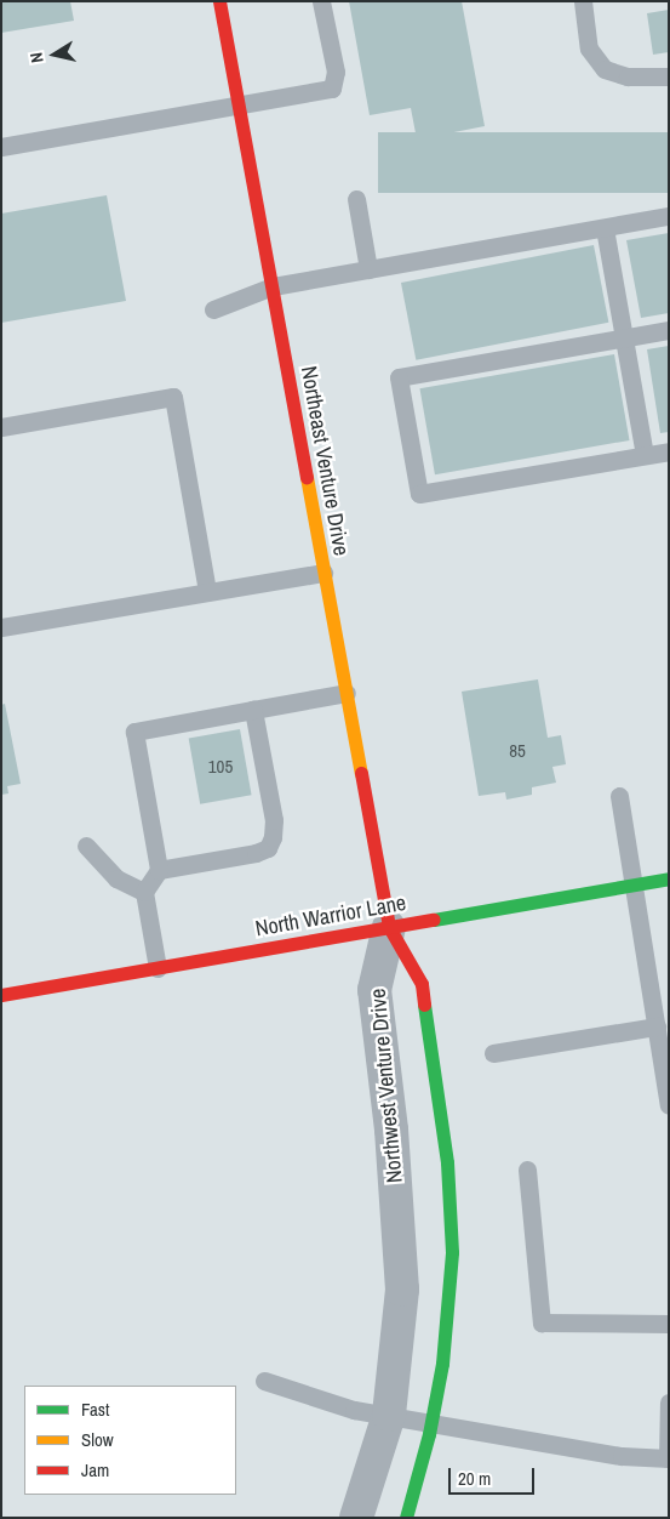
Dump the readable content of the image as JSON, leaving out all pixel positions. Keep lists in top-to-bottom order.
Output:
{
  "streets": {
    "street": ["Northeast Venture Drive", "North Warrior Lane", "Northwest Venture Drive"]
  },
  "crossings": [
    ["Northeast Venture Drive", "North Warrior Lane"],
    ["Northeast Venture Drive", "Northwest Venture Drive"],
    ["North Warrior Lane", "Northwest Venture Drive"]
  ],
  "house_numbers": ["85", "105"],
  "legend": ["Fast", "Slow", "Jam"],
  "scale_bar": "20 m",
  "north": "left"
}
